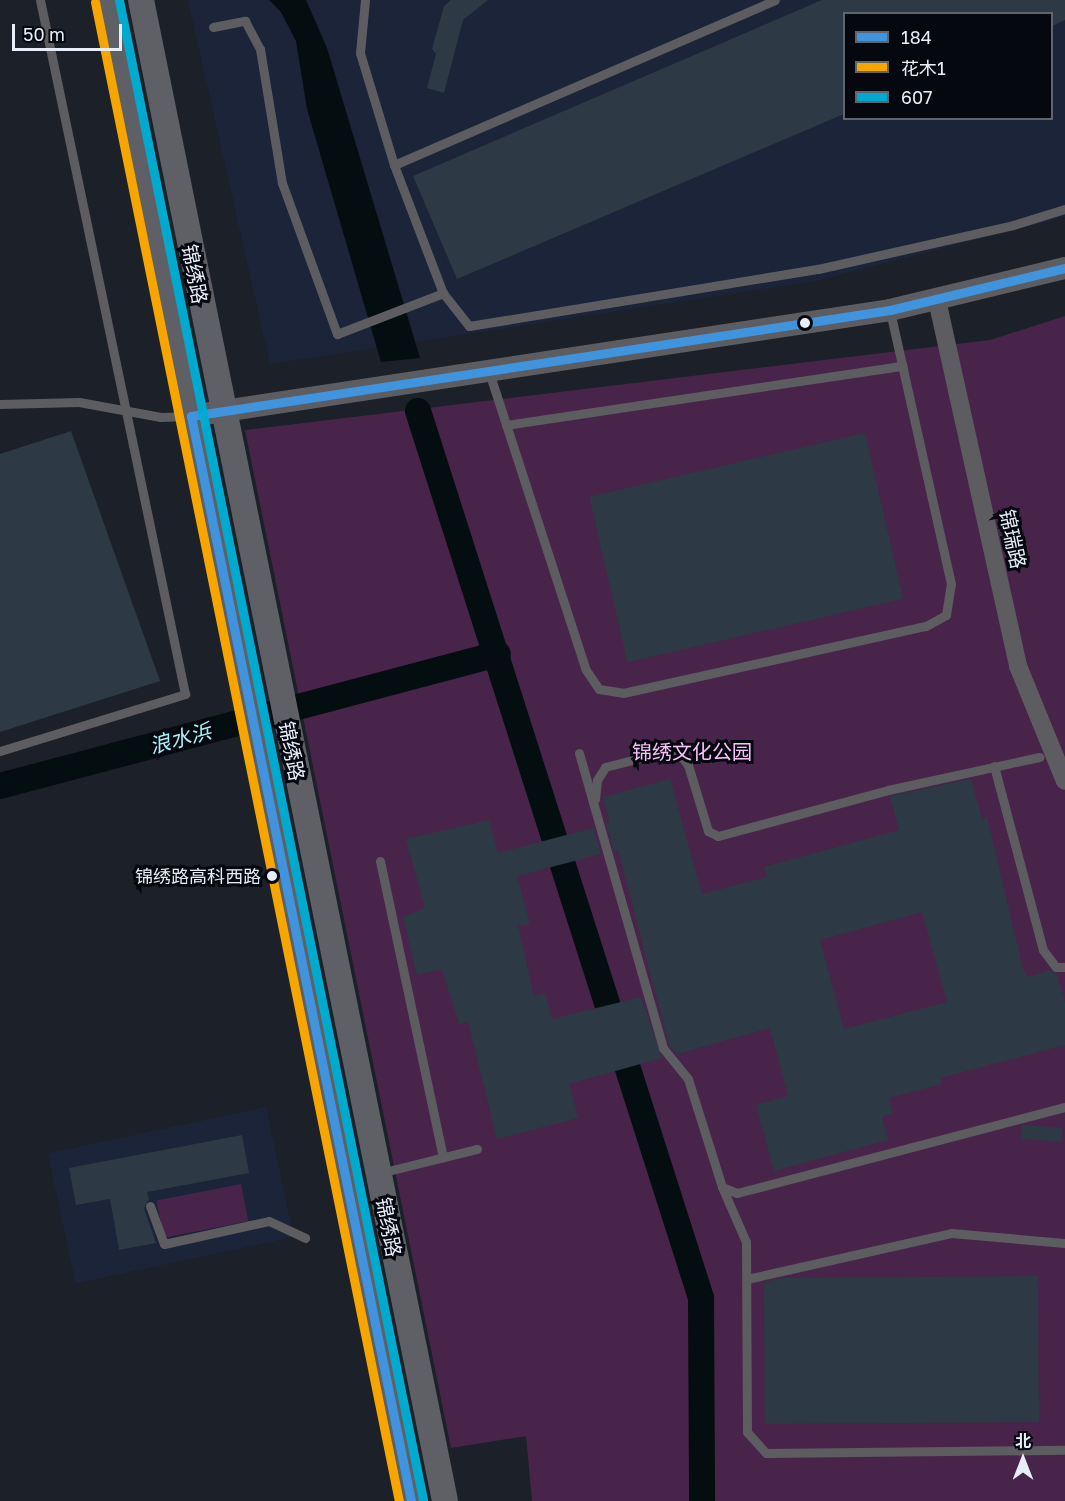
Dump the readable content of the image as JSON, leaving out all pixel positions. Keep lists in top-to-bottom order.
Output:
{
  "streets": {
    "main road": ["锦绣路"],
    "street": ["锦瑞路"]
  },
  "water": ["浪水浜"],
  "parks": ["锦绣文化公园"],
  "places": ["锦绣路高科西路"],
  "lines": ["transit line 607", "transit line 花木1", "transit line 184"],
  "legend": ["184", "花木1", "607"],
  "scale_bar": "50 m",
  "north": "top"
}
